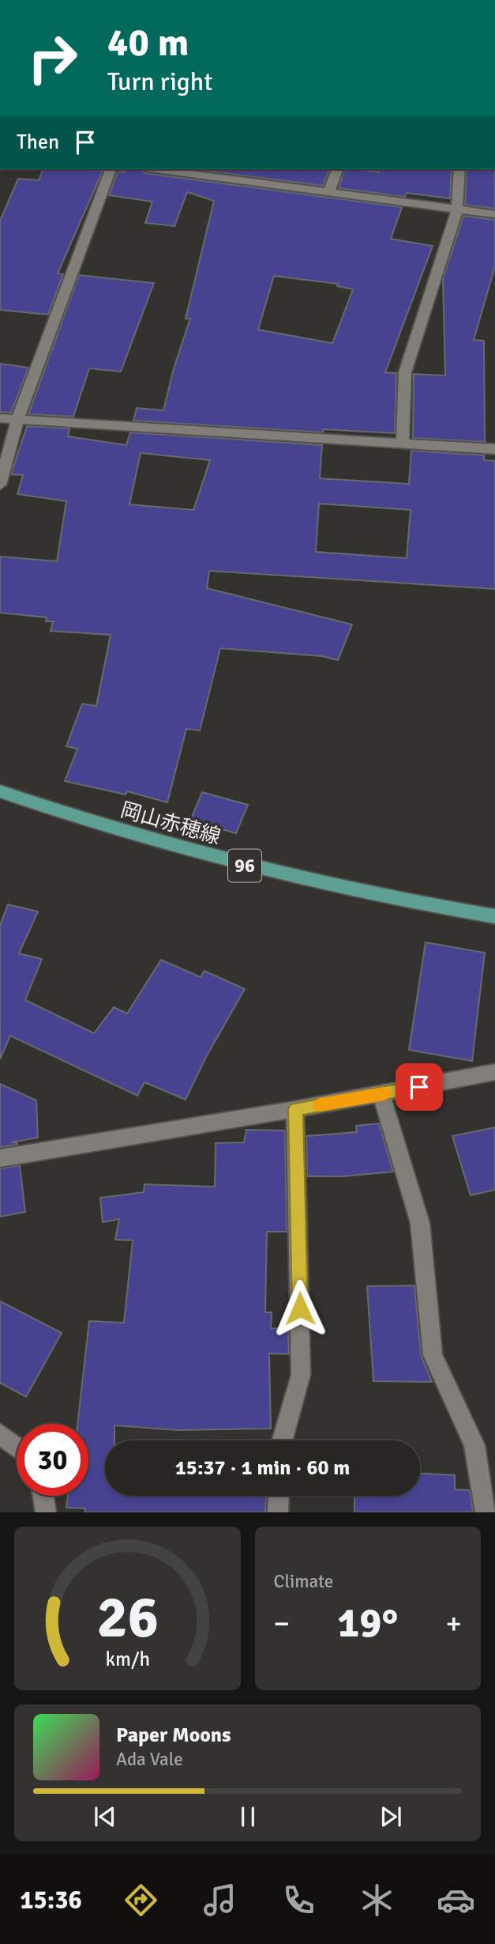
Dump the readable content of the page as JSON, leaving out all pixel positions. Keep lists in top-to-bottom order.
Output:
{
  "streets": {
    "main road": ["岡山赤穂線", "96"]
  },
  "page": {
    "turn": ["40 m", "Turn right"],
    "then": "Then",
    "limit": "30",
    "trip": "15:37 · 1 min · 60 m",
    "tile": "Climate",
    "heat": ["−", "19°", "+"],
    "song": ["Paper Moons", "Ada Vale"],
    "tabs": "15:36",
    "gauge": ["26", "km/h"]
  }
}
